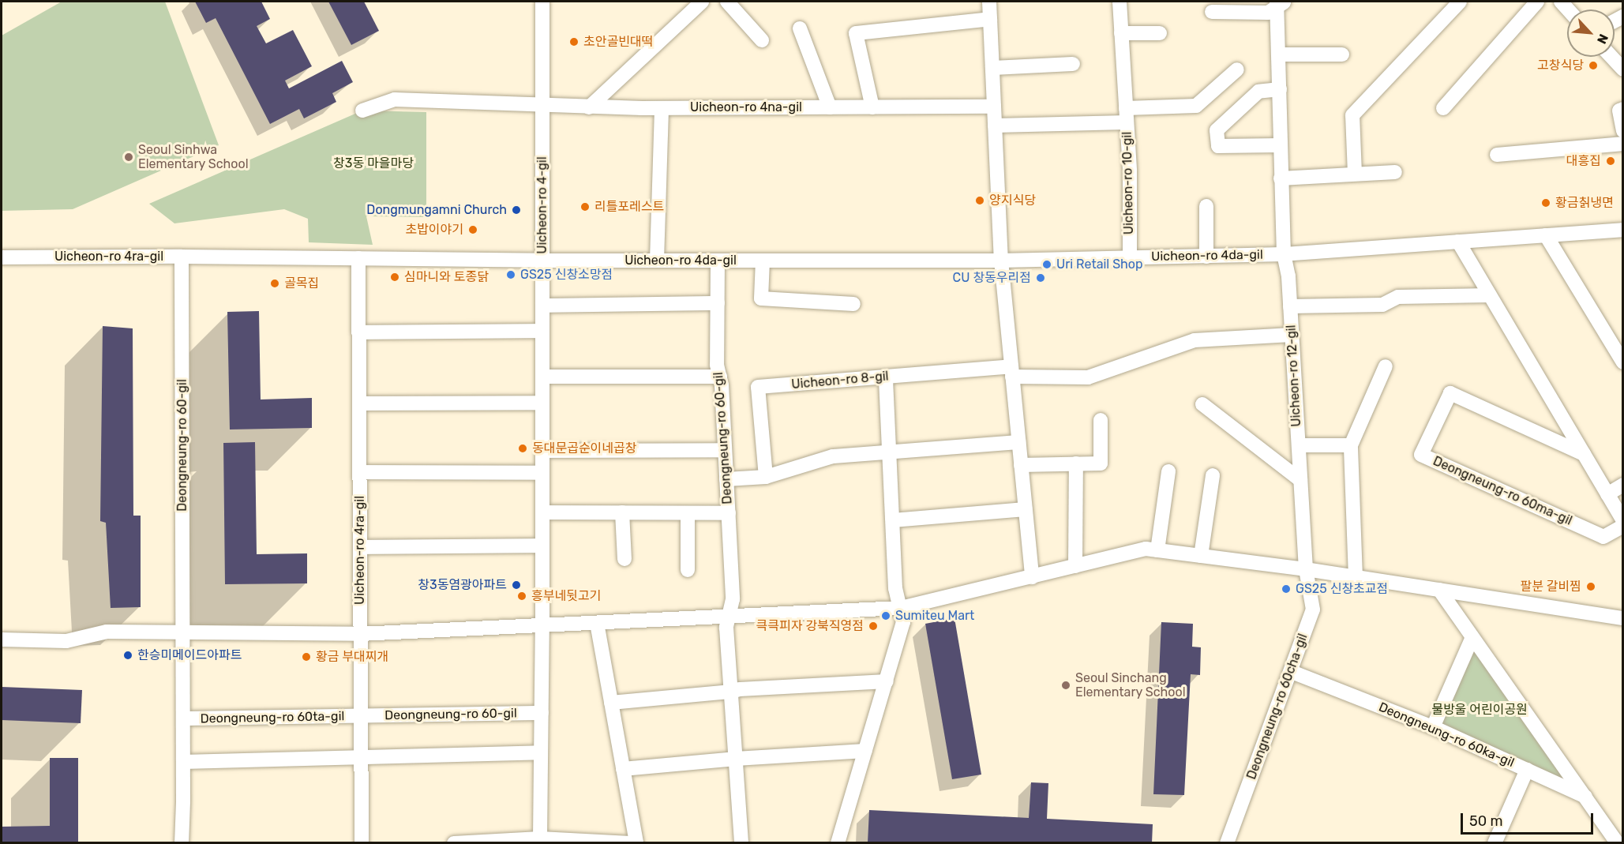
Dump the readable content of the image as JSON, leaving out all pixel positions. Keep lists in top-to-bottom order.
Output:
{
  "streets": {
    "street": [
      "Uicheon-ro 4na-gil",
      "Uicheon-ro 10-gil",
      "Uicheon-ro 4-gil",
      "Uicheon-ro 4da-gil",
      "Uicheon-ro 4ra-gil",
      "Uicheon-ro 12-gil",
      "Uicheon-ro 8-gil",
      "Deongneung-ro 60-gil",
      "Deongneung-ro 60ma-gil",
      "Deongneung-ro 60cha-gil",
      "Deongneung-ro 60ta-gil",
      "Deongneung-ro 60ka-gil"
    ]
  },
  "crossings": [
    ["Uicheon-ro 4na-gil", "Uicheon-ro 4-gil"],
    ["Uicheon-ro 10-gil", "Uicheon-ro 4da-gil"],
    ["Uicheon-ro 4-gil", "Uicheon-ro 4da-gil"],
    ["Uicheon-ro 4-gil", "Uicheon-ro 4ra-gil"],
    ["Uicheon-ro 4da-gil", "Uicheon-ro 4ra-gil"],
    ["Uicheon-ro 4da-gil", "Uicheon-ro 12-gil"],
    ["Uicheon-ro 4da-gil", "Deongneung-ro 60-gil"],
    ["Uicheon-ro 4ra-gil", "Deongneung-ro 60-gil"],
    ["Uicheon-ro 4ra-gil", "Deongneung-ro 60ta-gil"],
    ["Uicheon-ro 12-gil", "Uicheon-ro 8-gil"],
    ["Uicheon-ro 12-gil", "Deongneung-ro 60cha-gil"],
    ["Deongneung-ro 60-gil", "Deongneung-ro 60ta-gil"],
    ["Deongneung-ro 60cha-gil", "Deongneung-ro 60ka-gil"]
  ],
  "parks": ["창3동 마을마당", "물방울 어린이공원"],
  "places": [
    "초안골빈대떡",
    "고창식당",
    "Seoul Sinhwa Elementary School",
    "대흥집",
    "양지식당",
    "황금칡냉면",
    "리틀포레스트",
    "Dongmungamni Church",
    "초밥이야기",
    "Uri Retail Shop",
    "GS25 신창소망점",
    "심마니와 토종닭",
    "CU 창동우리점",
    "골목집",
    "동대문곱순이네곱창",
    "창3동염광아파트",
    "팔분 갈비찜",
    "GS25 신창초교점",
    "흥부네뒷고기",
    "Sumiteu Mart",
    "큭큭피자 강북직영점",
    "한승미메이드아파트",
    "황금 부대찌개",
    "Seoul Sinchang Elementary School"
  ],
  "scale_bar": "50 m",
  "north": "bottom right"
}
